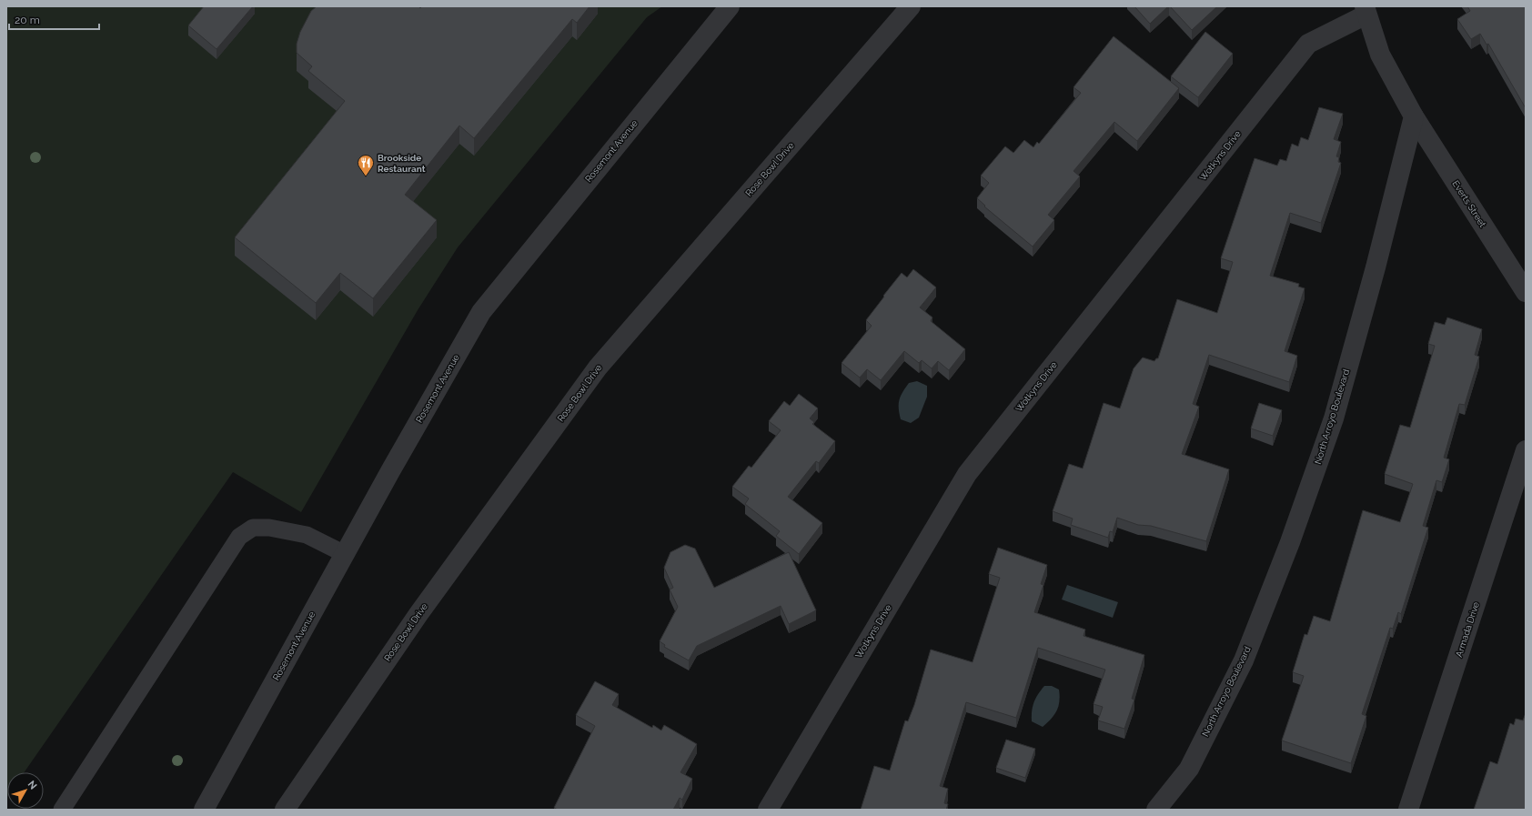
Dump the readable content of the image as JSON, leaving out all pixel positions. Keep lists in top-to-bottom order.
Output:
{
  "streets": {
    "street": [
      "Rosemont Avenue",
      "Wotkyns Drive",
      "Rose Bowl Drive",
      "Everts Street",
      "North Arroyo Boulevard",
      "Armada Drive"
    ]
  },
  "crossings": [
    ["Everts Street", "North Arroyo Boulevard"]
  ],
  "places": {
    "restaurant": ["Brookside Restaurant"]
  },
  "scale_bar": "20 m",
  "north": "top right"
}
